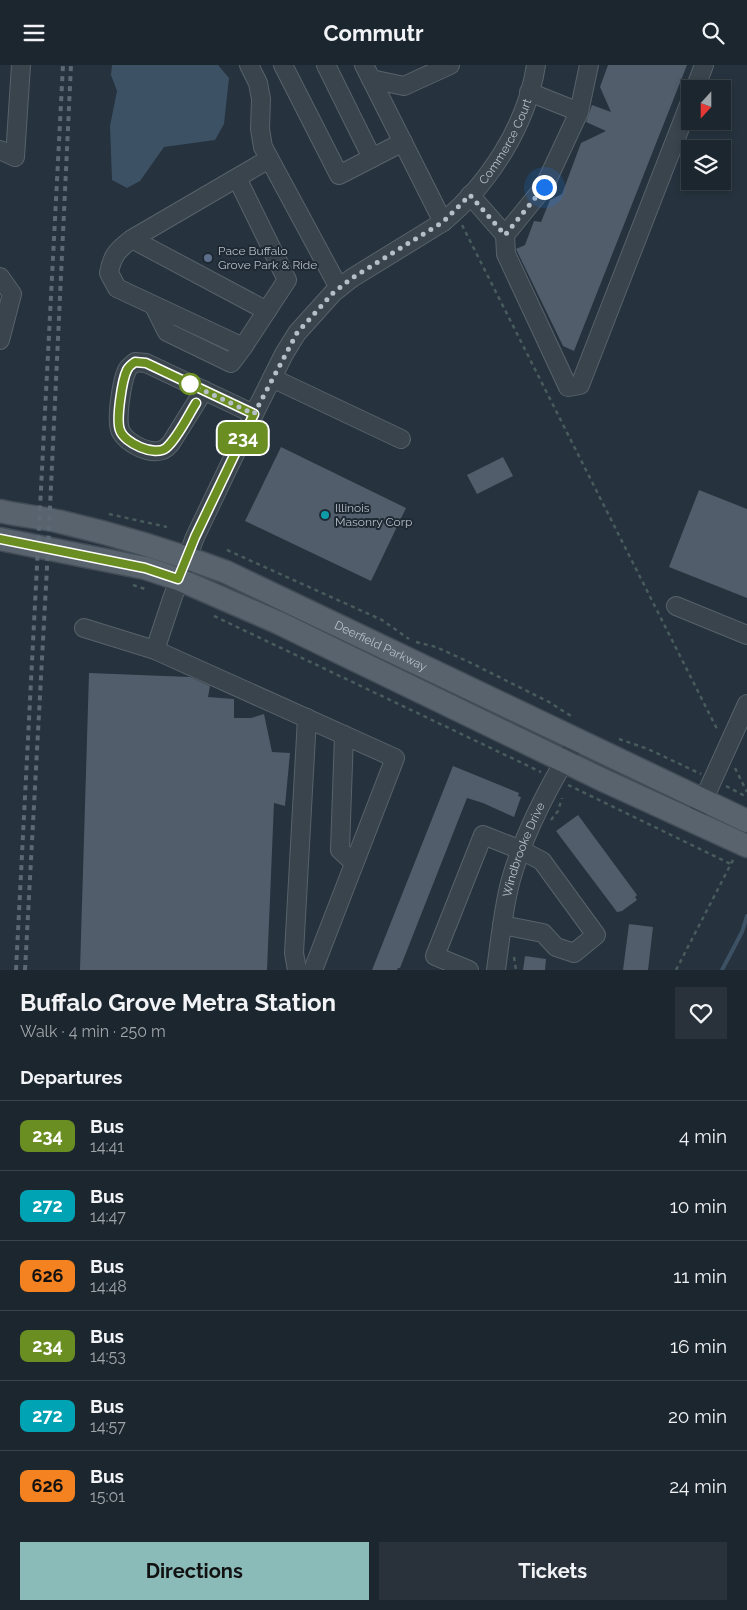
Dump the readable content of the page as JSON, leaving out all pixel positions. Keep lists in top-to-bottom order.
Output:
{
  "streets": {
    "main road": ["Deerfield Parkway"],
    "street": ["Commerce Court", "Windbrooke Drive"]
  },
  "crossings": [
    ["Commerce Court", "Deerfield Parkway"],
    ["Deerfield Parkway", "Windbrooke Drive"]
  ],
  "places": ["Pace Buffalo Grove Park & Ride", "Illinois Masonry Corp"],
  "lines": ["bus line 234"],
  "north": "bottom",
  "page": {
    "header": "Commutr",
    "on_map": "234",
    "heading": [
      ["Buffalo Grove Metra Station", "Walk · 4 min · 250 m"],
      "Departures"
    ],
    "list": [
      {
        "mark": "234",
        "name": "Bus",
        "note": "14:41",
        "value": "4 min"
      },
      {
        "mark": "272",
        "name": "Bus",
        "note": "14:47",
        "value": "10 min"
      },
      {
        "mark": "626",
        "name": "Bus",
        "note": "14:48",
        "value": "11 min"
      },
      {
        "mark": "234",
        "name": "Bus",
        "note": "14:53",
        "value": "16 min"
      },
      {
        "mark": "272",
        "name": "Bus",
        "note": "14:57",
        "value": "20 min"
      },
      {
        "mark": "626",
        "name": "Bus",
        "note": "15:01",
        "value": "24 min"
      }
    ],
    "buttons": ["Directions", "Tickets"]
  }
}
